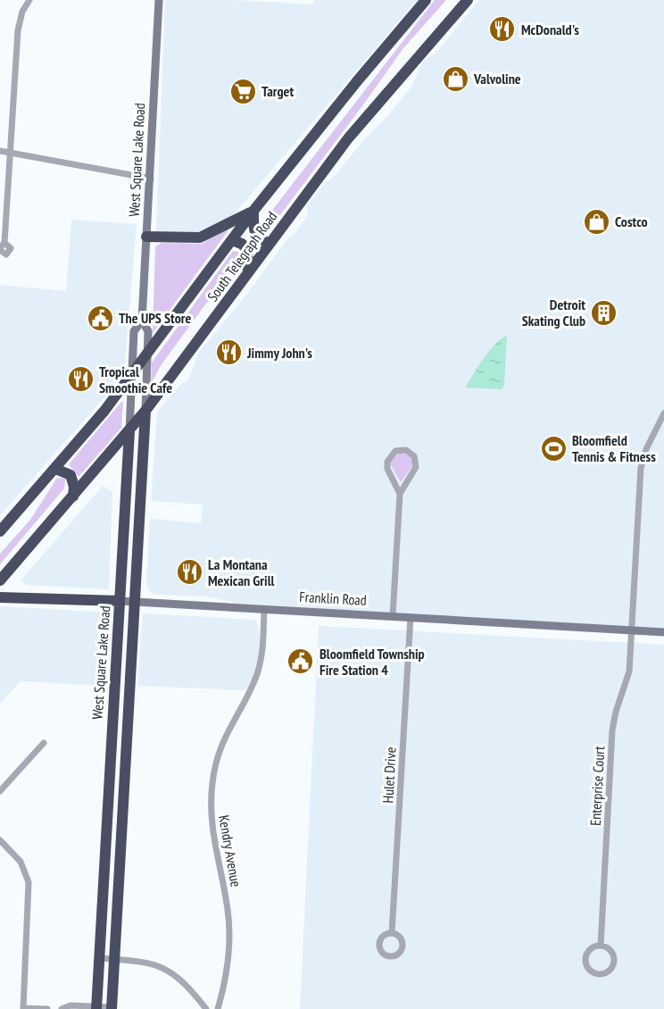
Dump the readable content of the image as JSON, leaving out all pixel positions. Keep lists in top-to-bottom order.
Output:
{
  "streets": {
    "highway": ["West Square Lake Road", "South Telegraph Road", "Franklin Road"],
    "street": ["Hulet Drive", "Enterprise Court", "Kendry Avenue"]
  },
  "crossings": [
    ["West Square Lake Road", "South Telegraph Road"],
    ["West Square Lake Road", "Franklin Road"],
    ["Franklin Road", "Hulet Drive"],
    ["Franklin Road", "Enterprise Court"],
    ["Franklin Road", "Kendry Avenue"]
  ],
  "places": {
    "restaurant": [
      "McDonald's",
      "Jimmy John's",
      "Tropical Smoothie Cafe",
      "La Montana Mexican Grill"
    ],
    "shop": ["Valvoline", "Costco"],
    "supermarket": ["Target"],
    "building": ["Detroit Skating Club"],
    "public building": ["The UPS Store", "Bloomfield Township Fire Station 4"],
    "sports": ["Bloomfield Tennis & Fitness"]
  }
}
